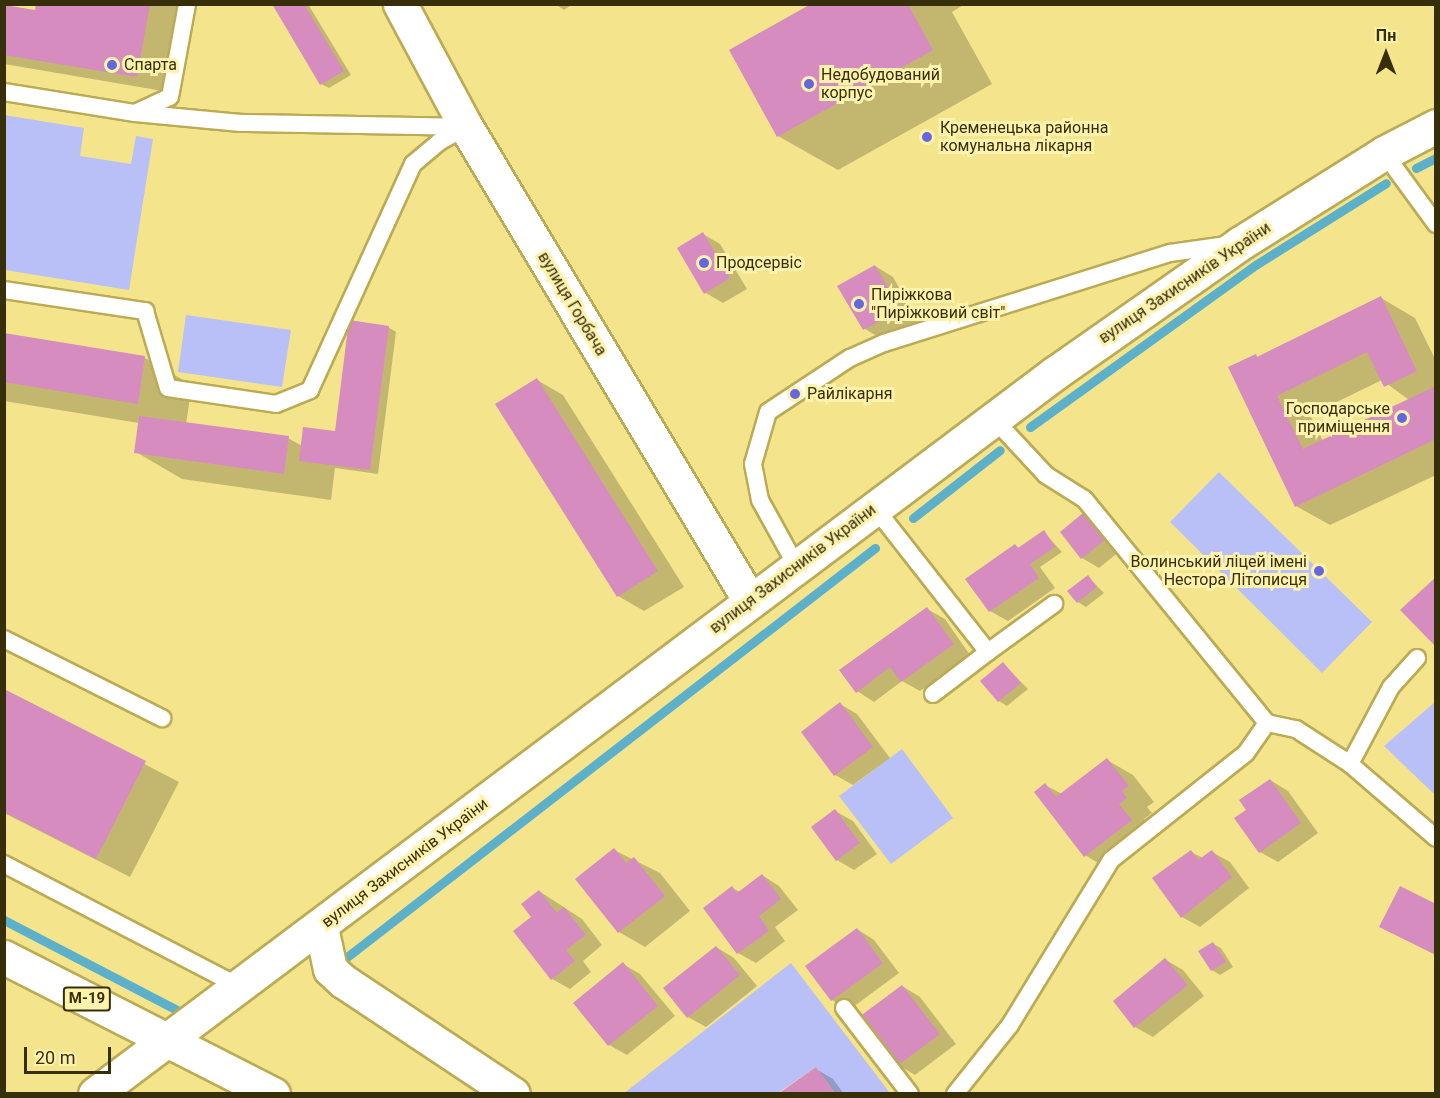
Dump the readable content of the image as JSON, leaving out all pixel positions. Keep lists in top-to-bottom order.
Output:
{
  "streets": {
    "main road": ["вулиця Захисників України", "вулиця Горбача", "М-19"]
  },
  "crossings": [
    ["вулиця Захисників України", "вулиця Горбача"],
    ["вулиця Захисників України", "М-19"]
  ],
  "places": [
    "Спарта",
    "Недобудований корпус",
    "Кременецька районна комунальна лікарня",
    "Продсервіс",
    "Пиріжкова \"Пиріжковий світ\"",
    "Райлікарня",
    "Господарське приміщення",
    "Волинський ліцей імені Нестора Літописця"
  ],
  "scale_bar": "20 m",
  "north": "top"
}
